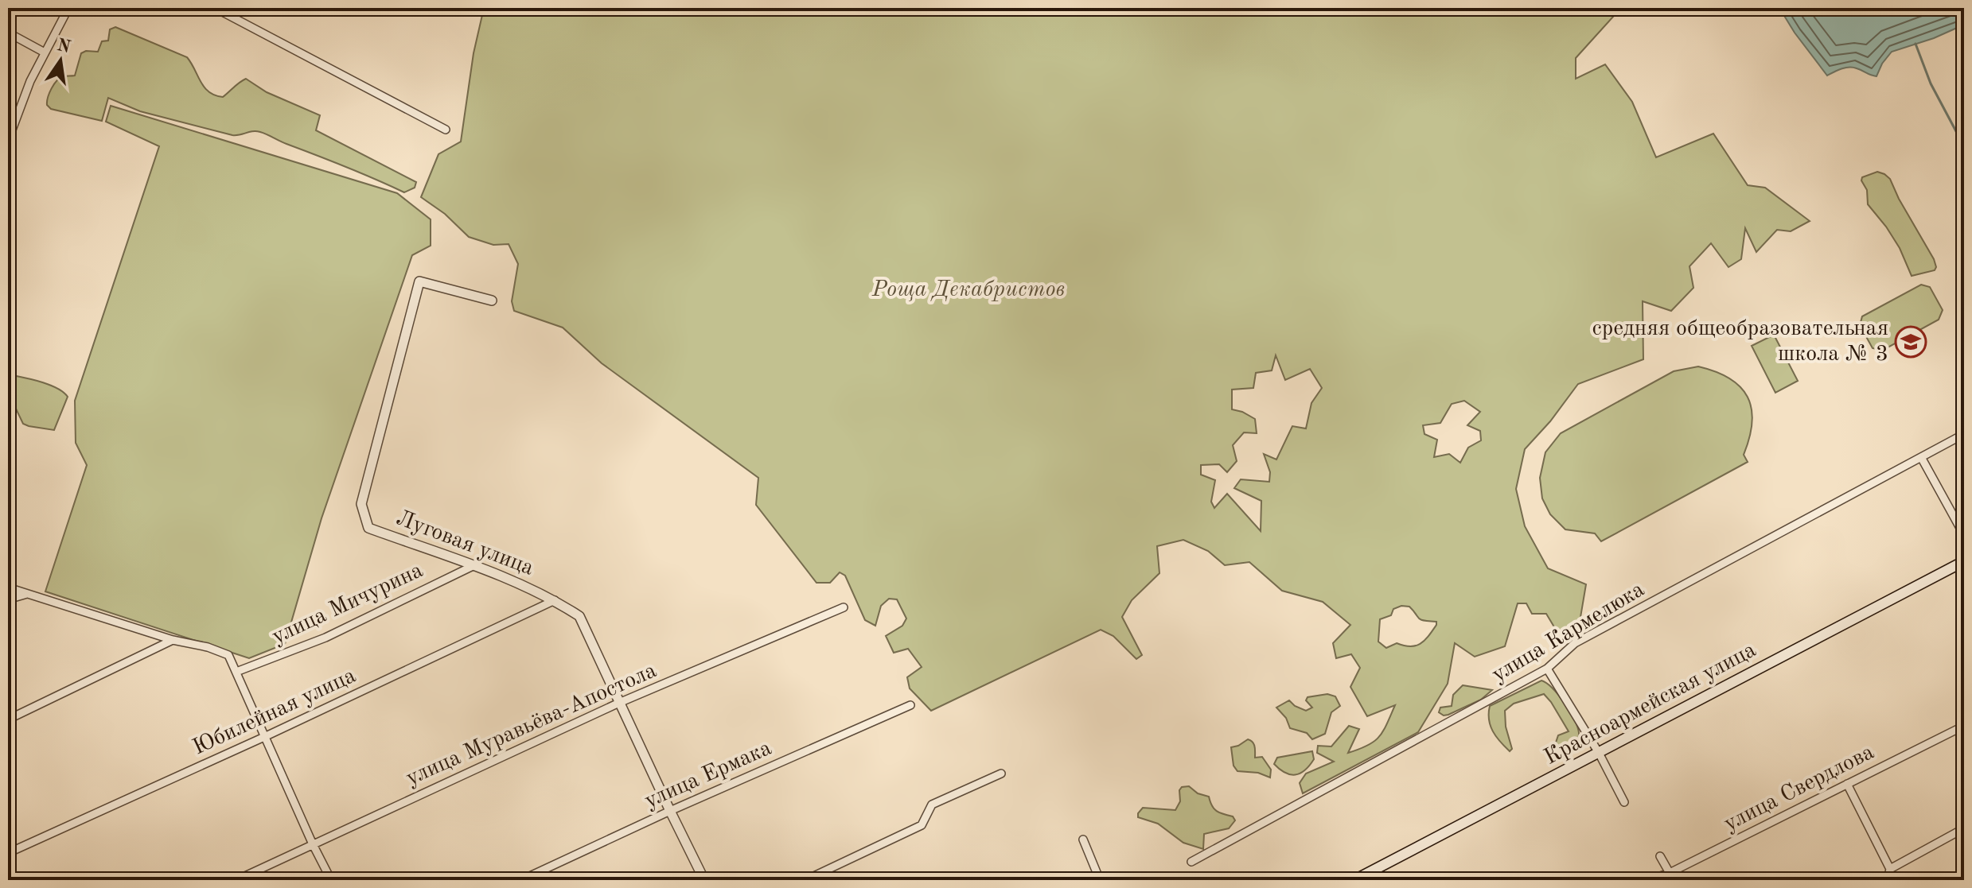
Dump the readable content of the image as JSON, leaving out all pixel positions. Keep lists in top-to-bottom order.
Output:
{
  "streets": {
    "main road": ["Красноармейская улица"],
    "street": [
      "Луговая улица",
      "улица Мичурина",
      "улица Кармелюка",
      "Юбилейная улица",
      "улица Муравьёва-Апостола",
      "улица Ермака",
      "улица Свердлова"
    ]
  },
  "crossings": [
    ["Луговая улица", "улица Мичурина"],
    ["Луговая улица", "Юбилейная улица"],
    ["Луговая улица", "улица Муравьёва-Апостола"],
    ["Луговая улица", "улица Ермака"]
  ],
  "parks": ["Роща Декабристов"],
  "places": {
    "school or university": ["средняя общеобразовательная школа № 3"]
  },
  "north": "top"
}
